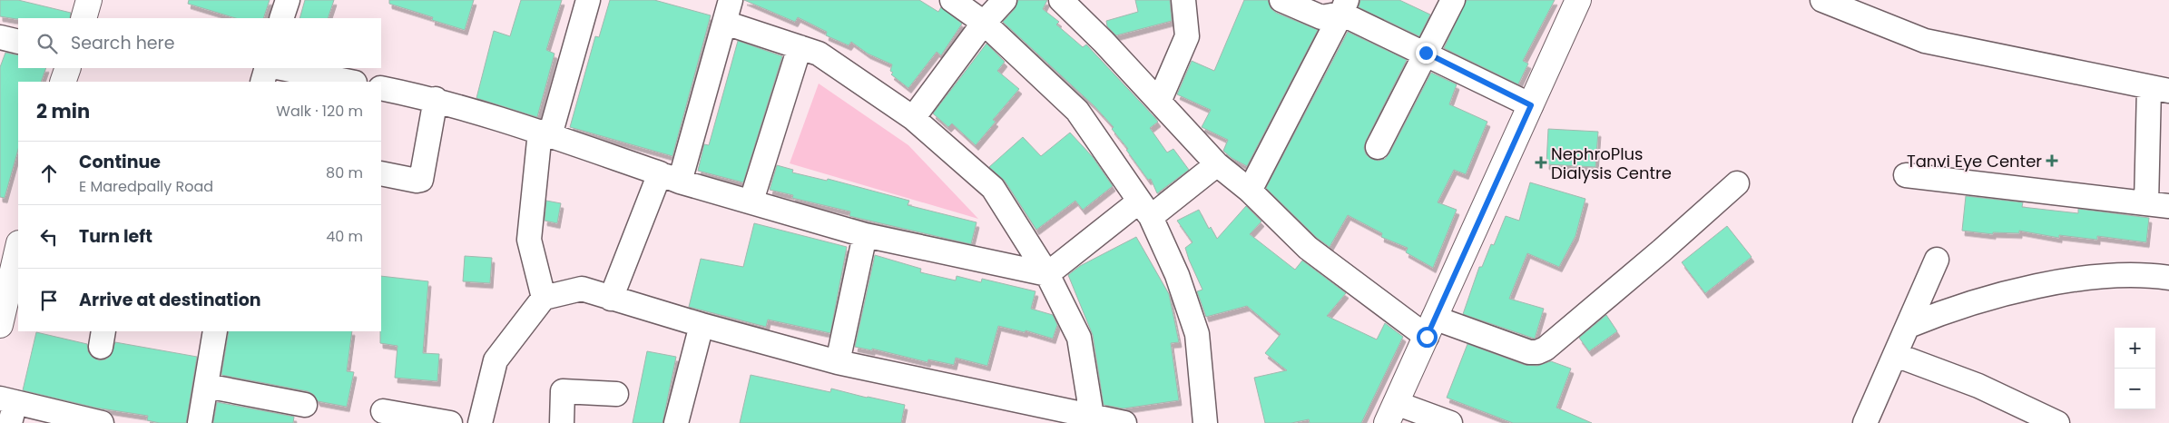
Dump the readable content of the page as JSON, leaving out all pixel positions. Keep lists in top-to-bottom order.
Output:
{
  "places": {
    "health": ["Tanvi Eye Center", "NephroPlus Dialysis Centre"]
  },
  "page": {
    "search": "Search here",
    "heading": ["2 min", "Walk · 120 m"],
    "list": [
      ["Continue", "E Maredpally Road", "80 m"],
      ["Turn left", "40 m"],
      "Arrive at destination"
    ],
    "map_buttons": ["+", "−"]
  }
}
